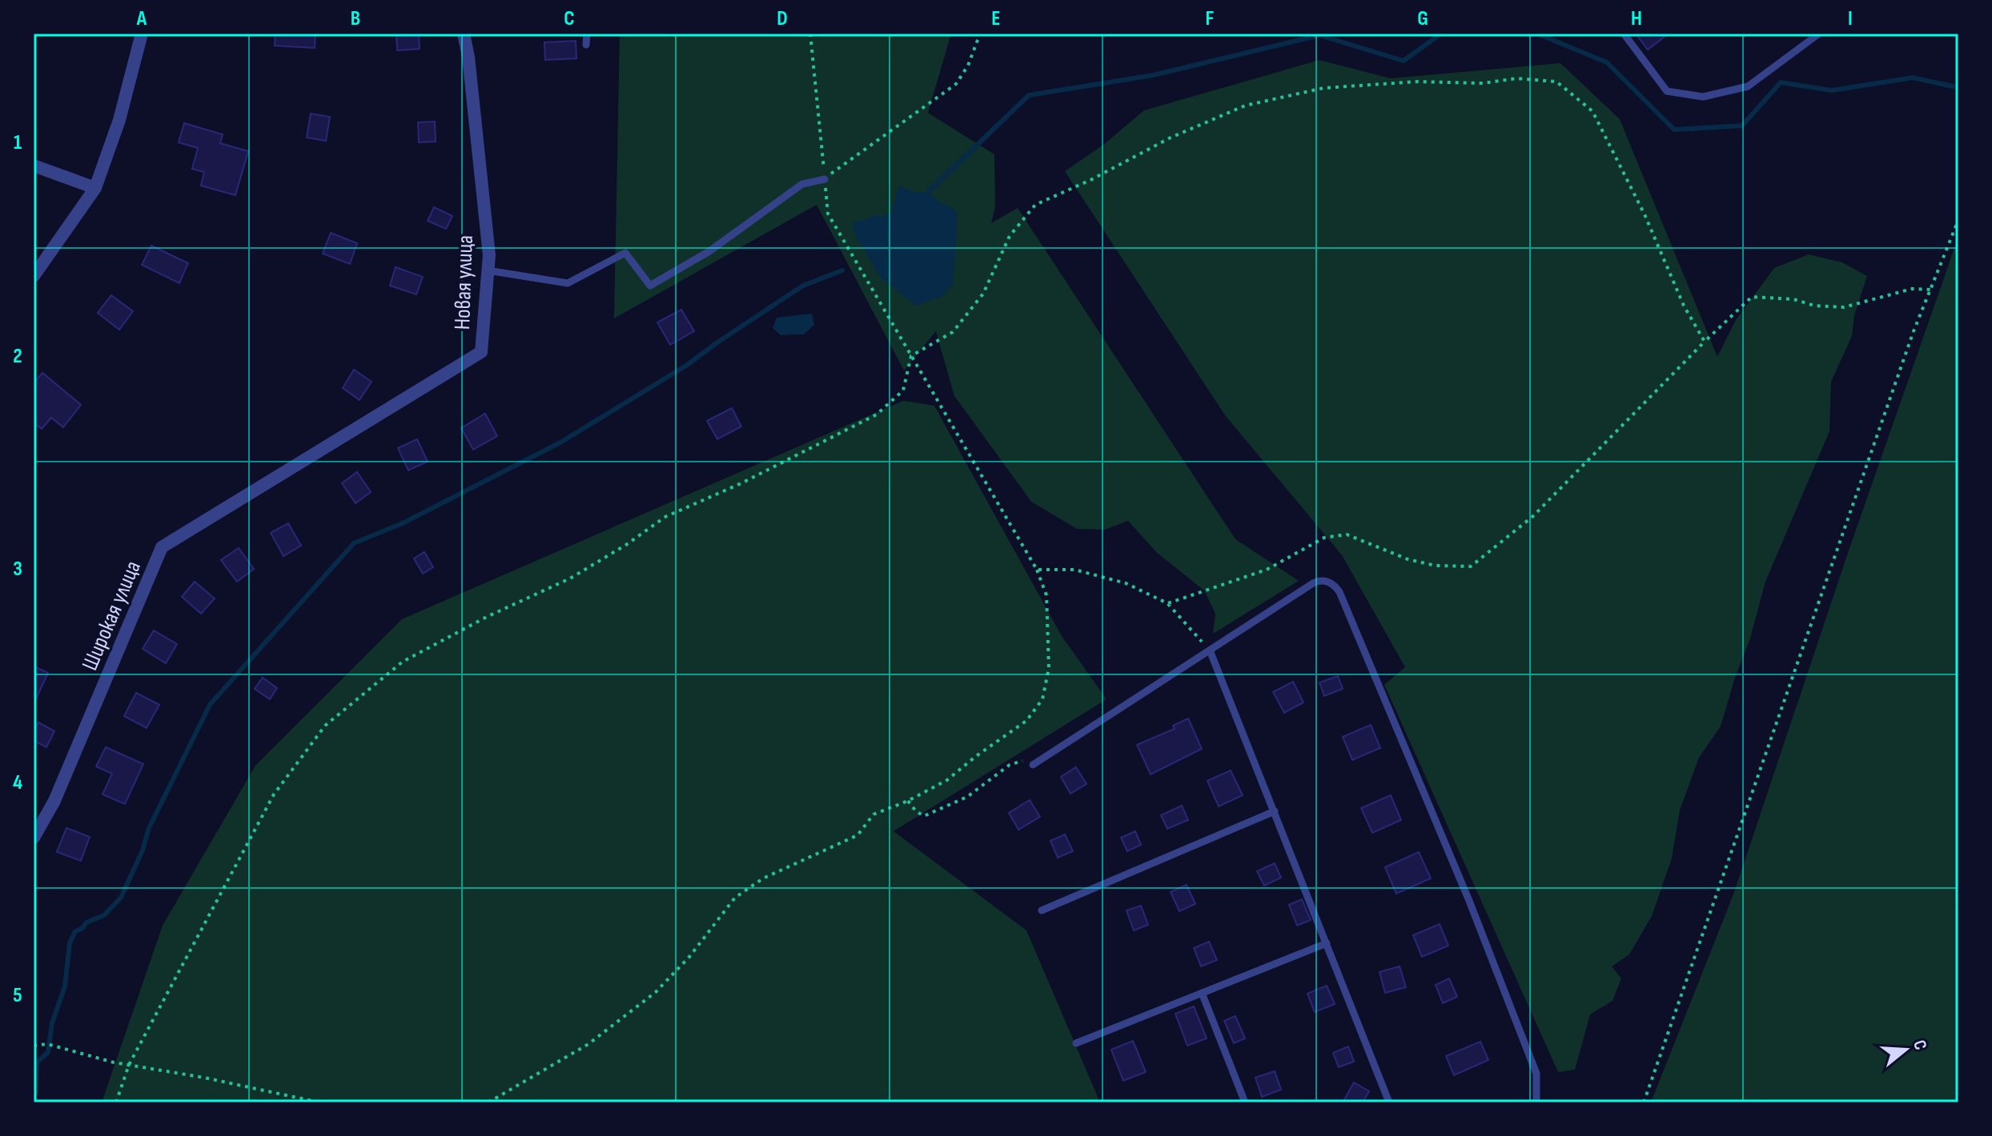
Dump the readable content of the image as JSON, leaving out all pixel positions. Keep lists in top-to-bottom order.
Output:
{
  "streets": {
    "street": ["Новая улица", "Широкая улица"]
  },
  "crossings": [
    ["Новая улица", "Широкая улица"]
  ],
  "north": "right",
  "grid": {
    "columns": [
      "A",
      "B",
      "C",
      "D",
      "E",
      "F",
      "G",
      "H",
      "I"
    ],
    "rows": [
      "1",
      "2",
      "3",
      "4",
      "5"
    ]
  }
}
